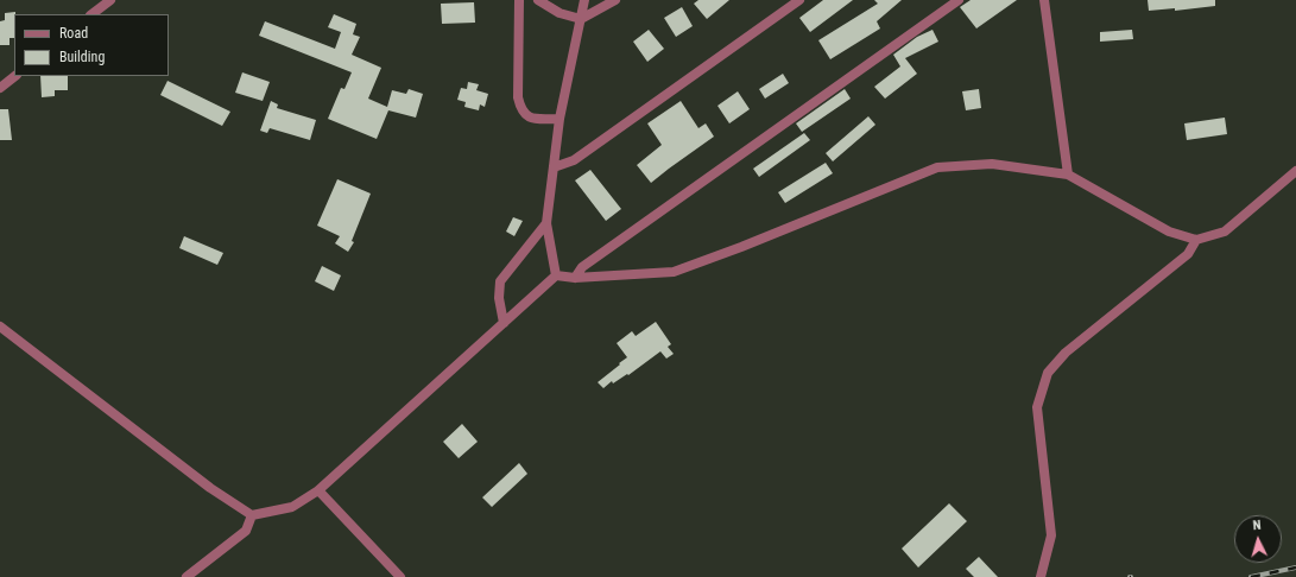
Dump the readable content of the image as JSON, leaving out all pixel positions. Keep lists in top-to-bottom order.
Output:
{
  "legend": ["Road", "Building"],
  "north": "top"
}
